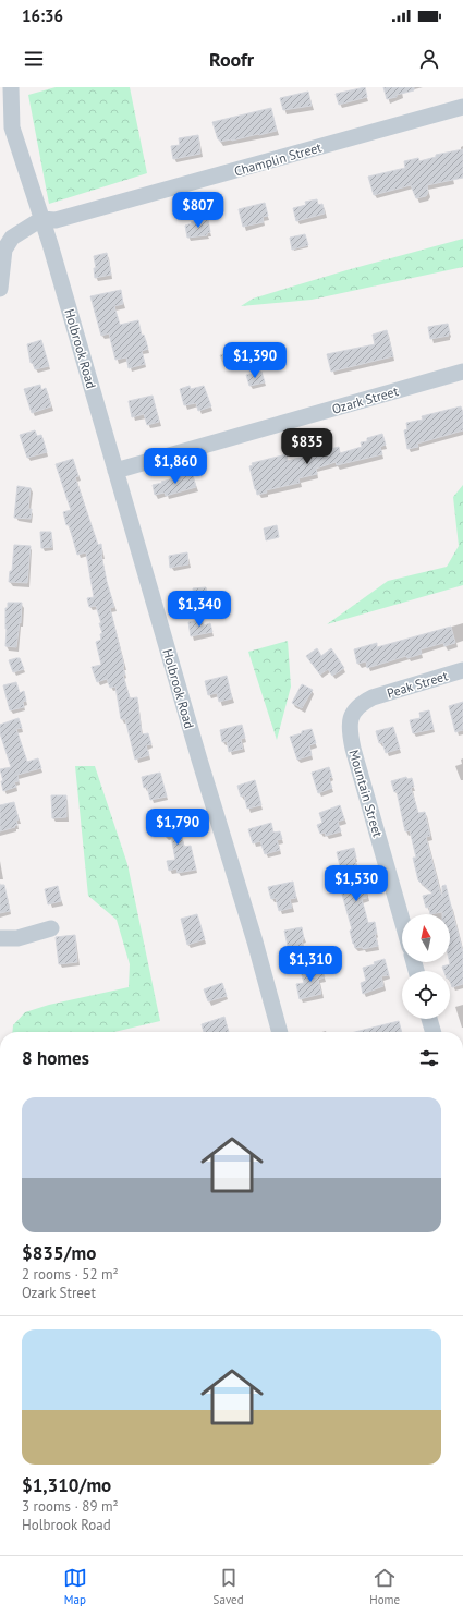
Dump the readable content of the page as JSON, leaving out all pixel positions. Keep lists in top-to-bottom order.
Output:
{
  "streets": {
    "street": [
      "Champlin Street",
      "Holbrook Road",
      "Ozark Street",
      "Peak Street",
      "Mountain Street"
    ]
  },
  "crossings": [
    ["Champlin Street", "Holbrook Road"],
    ["Holbrook Road", "Ozark Street"],
    ["Peak Street", "Mountain Street"]
  ],
  "north": "top",
  "page": {
    "status": "16:36",
    "header": "Roofr",
    "price": [
      "$807",
      "$1,390",
      "$835",
      "$1,860",
      "$1,340",
      "$1,790",
      "$1,530",
      "$1,310"
    ],
    "heading": "8 homes",
    "list": [
      {
        "name": "$835/mo",
        "note": "2 rooms · 52 m² · Ozark Street"
      },
      {
        "name": "$1,310/mo",
        "note": "3 rooms · 89 m² · Holbrook Road"
      }
    ],
    "tabs": ["Map", "Saved", "Home"]
  }
}
